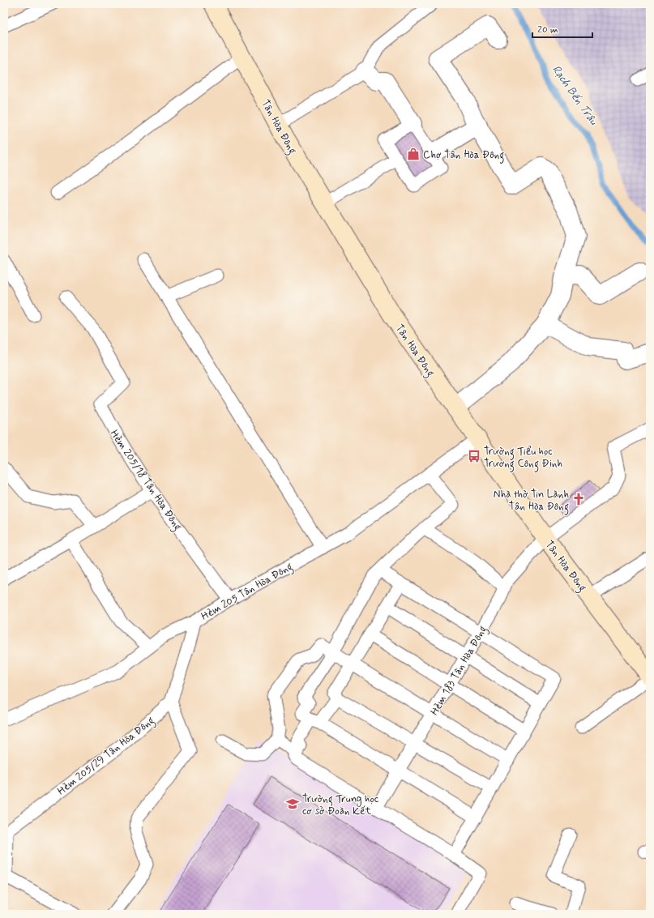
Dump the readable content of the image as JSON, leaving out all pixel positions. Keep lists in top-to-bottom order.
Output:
{
  "streets": {
    "street": ["Tân Hòa Đông"],
    "lane": [
      "Hẻm 205/18 Tân Hòa Đông",
      "Hẻm 205 Tân Hòa Đông",
      "Hẻm 183 Tân Hòa Đông",
      "Hẻm 205/29 Tân Hòa Đông"
    ]
  },
  "crossings": [
    ["Tân Hòa Đông", "Hẻm 205 Tân Hòa Đông"],
    ["Tân Hòa Đông", "Hẻm 183 Tân Hòa Đông"],
    ["Hẻm 205/18 Tân Hòa Đông", "Hẻm 205 Tân Hòa Đông"]
  ],
  "water": ["Rạch Bến Trâu"],
  "places": {
    "shop": ["Chợ Tân Hòa Đông"],
    "bus stop": ["Trường Tiểu học Trương Công Định"],
    "church": ["Nhà thờ Tin Lành Tân Hòa Đông"],
    "school or university": ["Trường Trung học cơ sở Đoàn Kết"]
  },
  "scale_bar": "20 m"
}
